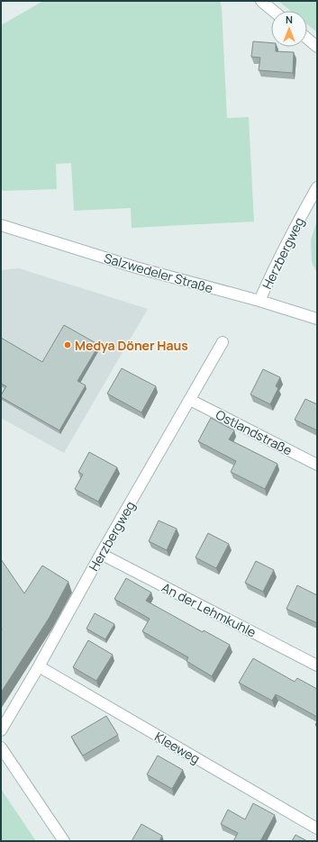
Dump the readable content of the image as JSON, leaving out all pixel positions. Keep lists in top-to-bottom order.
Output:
{
  "streets": {
    "street": [
      "Herzbergweg",
      "Salzwedeler Straße",
      "Ostlandstraße",
      "An der Lehmkuhle",
      "Kleeweg"
    ]
  },
  "crossings": [
    ["Herzbergweg", "Salzwedeler Straße"],
    ["Herzbergweg", "Ostlandstraße"],
    ["Herzbergweg", "An der Lehmkuhle"],
    ["Herzbergweg", "Kleeweg"]
  ],
  "places": ["Medya Döner Haus"],
  "north": "top"
}
